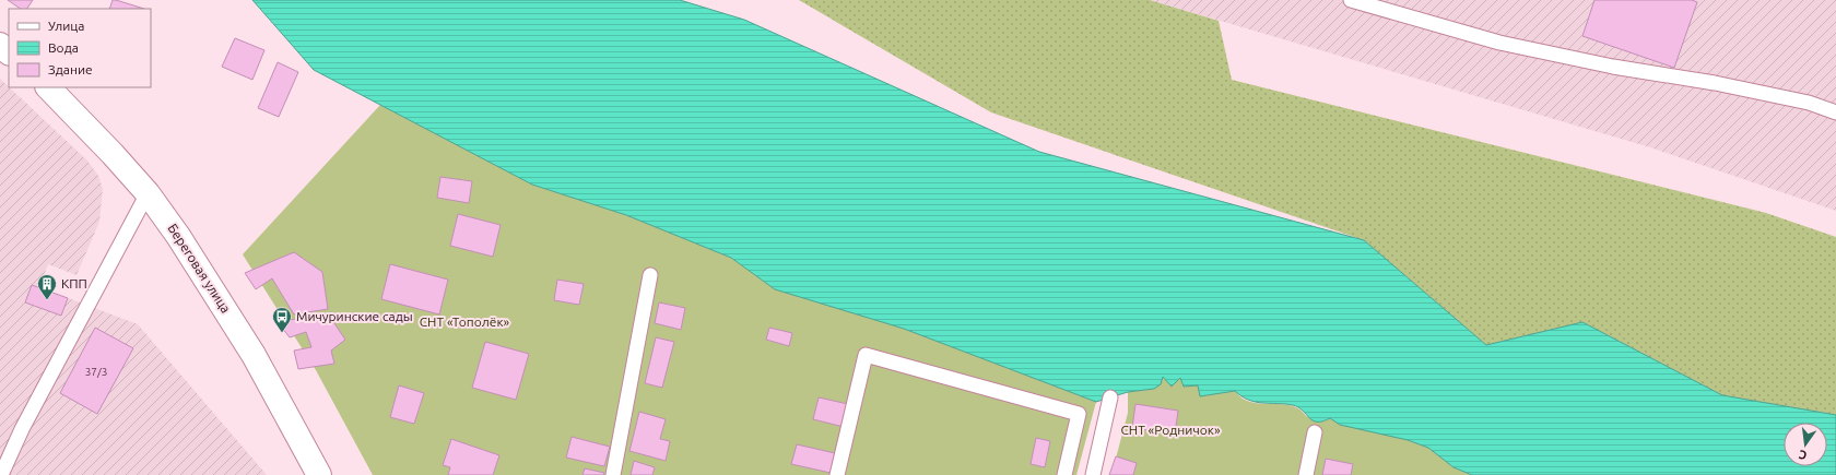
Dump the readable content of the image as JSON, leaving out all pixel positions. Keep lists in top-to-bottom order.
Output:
{
  "streets": {
    "street": ["Береговая улица"]
  },
  "parks": ["СНТ «Тополёк»", "СНТ «Родничок»"],
  "places": {
    "building": ["КПП"],
    "bus stop": ["Мичуринские сады"]
  },
  "house_numbers": ["37/3"],
  "legend": ["Улица", "Вода", "Здание"],
  "north": "bottom"
}
